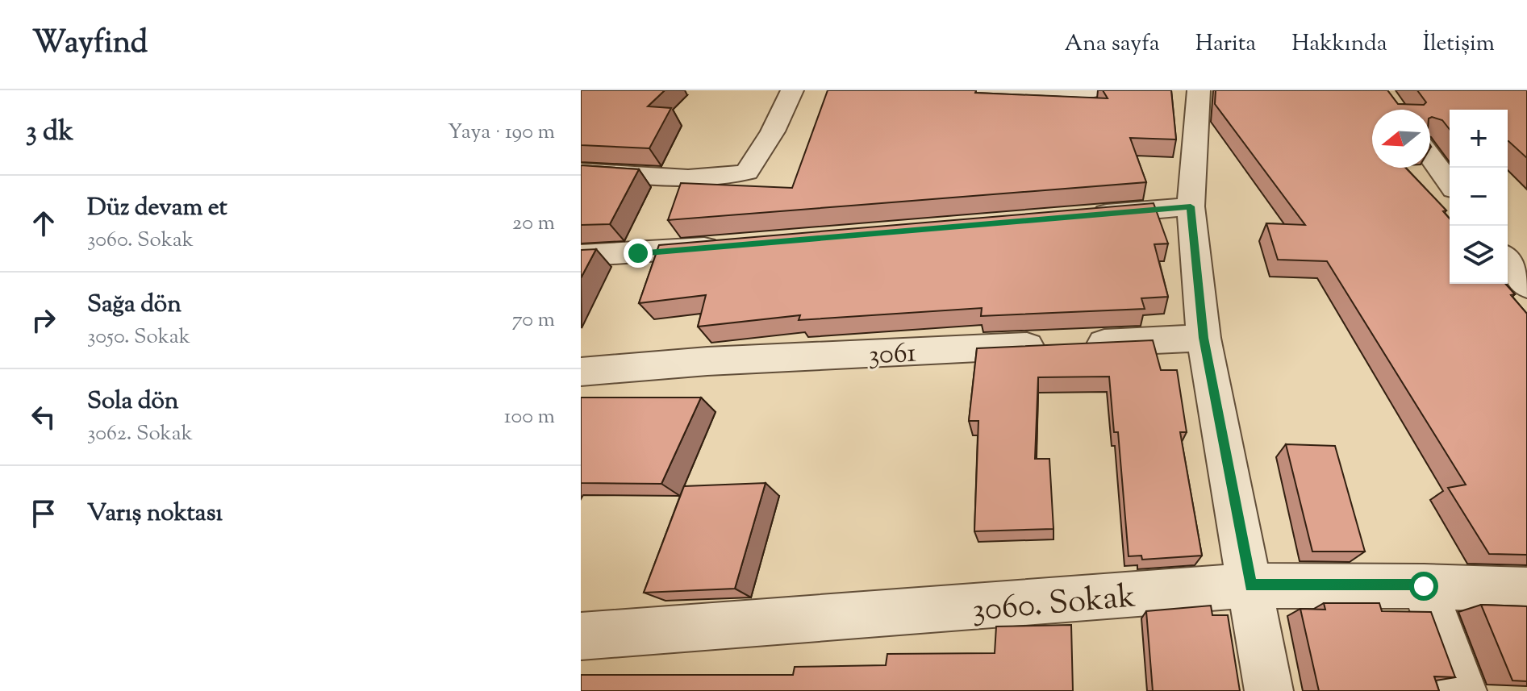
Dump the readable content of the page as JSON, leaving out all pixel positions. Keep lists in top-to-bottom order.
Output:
{
  "streets": {
    "street": ["3061", "3060. Sokak"]
  },
  "north": "left",
  "page": {
    "header": "Wayfind",
    "nav": [
      "Ana sayfa",
      "Harita",
      "Hakkında",
      "İletişim"
    ],
    "heading": ["3 dk", "Yaya · 190 m"],
    "map_buttons": ["+", "−"],
    "list": [
      ["Düz devam et", "3060. Sokak", "20 m"],
      ["Sağa dön", "3050. Sokak", "70 m"],
      ["Sola dön", "3062. Sokak", "100 m"],
      "Varış noktası"
    ]
  }
}
